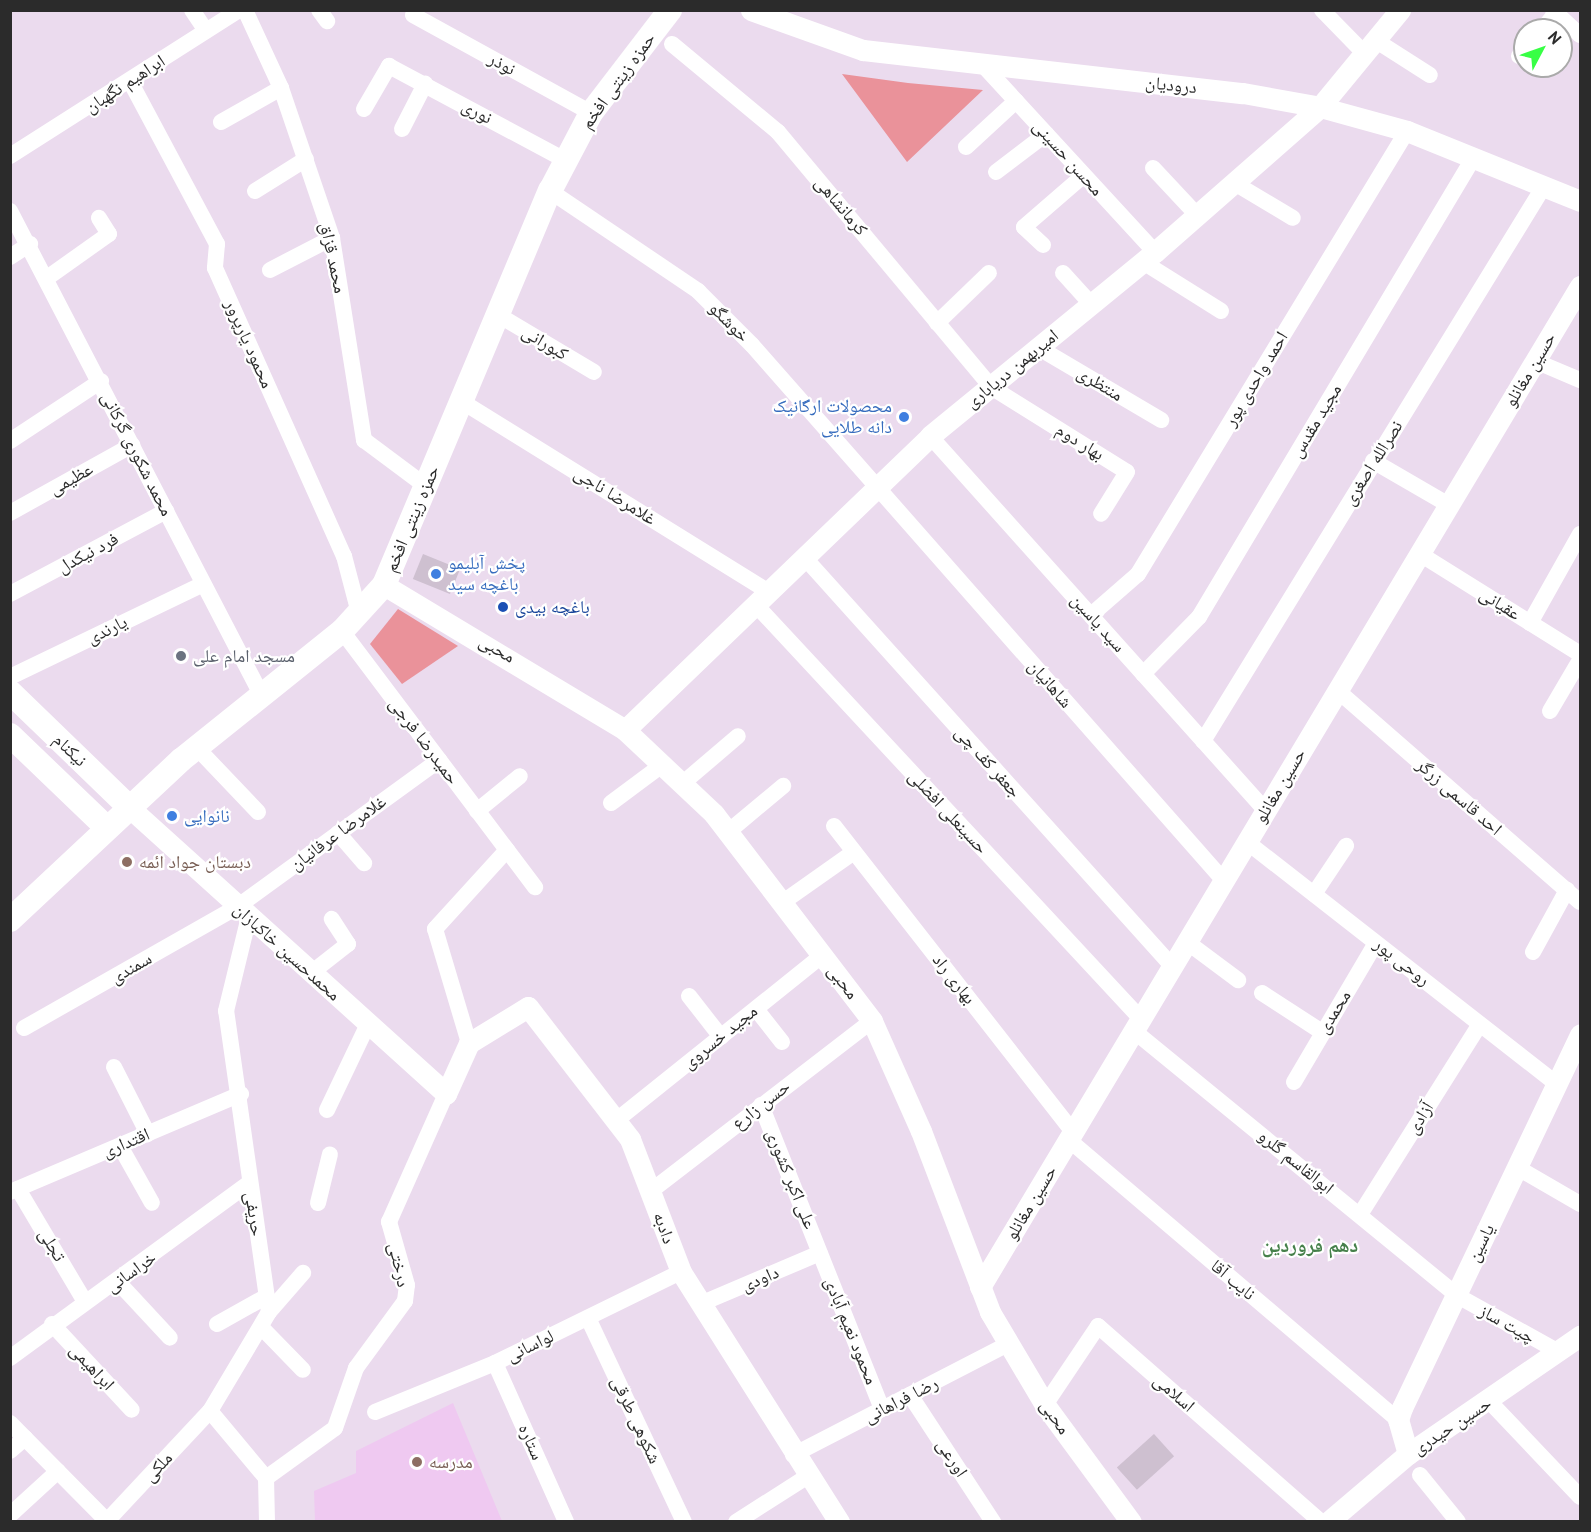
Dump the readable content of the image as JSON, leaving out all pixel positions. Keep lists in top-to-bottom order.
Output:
{
  "streets": {
    "main road": ["حمزه زینتی افخم", "نیکنام"],
    "street": [
      "نوذر",
      "ابراهیم نگهبان",
      "درودیان",
      "نوری",
      "محسن حسینی",
      "کرمانشاهی",
      "محمد قزاق",
      "خوشگو",
      "کبورانی",
      "محمود یارپرور",
      "امیربهمن دریاباری",
      "حسین مغانلو",
      "احمد واحدی پور",
      "منتظری",
      "مجید مقدس",
      "بهار دوم",
      "محمد شکوری گرکانی",
      "نصرالله اصغری",
      "عظیمی",
      "غلامرضا ناجی",
      "فرد نیکدل",
      "عقیانی",
      "سید یاسین",
      "یارندی",
      "محبی",
      "شاهانیان",
      "حمیدرضا فرجی",
      "جعفر کف چی",
      "احد قاسمی زرگر",
      "حسینعلی افضلی",
      "غلامرضا عرفانیان",
      "محمدحسین خاکبازان",
      "روحی پور",
      "سمندی",
      "بهاری راد",
      "محمدی",
      "مجید خسروی",
      "حسن زارع",
      "آزادی",
      "اقتداری",
      "ابوالقاسم گلرو",
      "علی اکبر کشوری",
      "حریفی",
      "دادبه",
      "یاسین",
      "تجلی",
      "درختی",
      "خراسانی",
      "داودی",
      "نایب آقا",
      "چیت ساز",
      "محمود نعیم آبادی",
      "لواسانی",
      "ابراهیمی",
      "اسلامی",
      "رضا فراهانی",
      "شکوهی طرقی",
      "حسین حیدری",
      "ستاره",
      "اورعی",
      "ملکی"
    ]
  },
  "crossings": [
    ["نوذر", "حمزه زینتی افخم"],
    ["حمزه زینتی افخم", "نوری"],
    ["حمزه زینتی افخم", "محمد قزاق"],
    ["حمزه زینتی افخم", "خوشگو"],
    ["حمزه زینتی افخم", "کبورانی"],
    ["حمزه زینتی افخم", "محمود یارپرور"],
    ["حمزه زینتی افخم", "محمد شکوری گرکانی"],
    ["حمزه زینتی افخم", "غلامرضا ناجی"],
    ["حمزه زینتی افخم", "محبی"],
    ["حمزه زینتی افخم", "حمیدرضا فرجی"],
    ["حمزه زینتی افخم", "نیکنام"],
    ["حمزه زینتی افخم", "محمدحسین خاکبازان"],
    ["ابراهیم نگهبان", "محمود یارپرور"],
    ["درودیان", "محسن حسینی"],
    ["درودیان", "امیربهمن دریاباری"],
    ["درودیان", "احمد واحدی پور"],
    ["درودیان", "مجید مقدس"],
    ["درودیان", "نصرالله اصغری"],
    ["محسن حسینی", "امیربهمن دریاباری"],
    ["کرمانشاهی", "امیربهمن دریاباری"],
    ["کرمانشاهی", "بهار دوم"],
    ["خوشگو", "امیربهمن دریاباری"],
    ["خوشگو", "شاهانیان"],
    ["امیربهمن دریاباری", "منتظری"],
    ["امیربهمن دریاباری", "بهار دوم"],
    ["امیربهمن دریاباری", "غلامرضا ناجی"],
    ["امیربهمن دریاباری", "سید یاسین"],
    ["امیربهمن دریاباری", "محبی"],
    ["امیربهمن دریاباری", "شاهانیان"],
    ["امیربهمن دریاباری", "جعفر کف چی"],
    ["امیربهمن دریاباری", "حسینعلی افضلی"],
    ["حسین مغانلو", "عقیانی"],
    ["حسین مغانلو", "سید یاسین"],
    ["حسین مغانلو", "محبی"],
    ["حسین مغانلو", "شاهانیان"],
    ["حسین مغانلو", "جعفر کف چی"],
    ["حسین مغانلو", "احد قاسمی زرگر"],
    ["حسین مغانلو", "حسینعلی افضلی"],
    ["حسین مغانلو", "روحی پور"],
    ["حسین مغانلو", "بهاری راد"],
    ["حسین مغانلو", "ابوالقاسم گلرو"],
    ["حسین مغانلو", "نایب آقا"],
    ["احمد واحدی پور", "سید یاسین"],
    ["مجید مقدس", "سید یاسین"],
    ["محمد شکوری گرکانی", "عظیمی"],
    ["محمد شکوری گرکانی", "فرد نیکدل"],
    ["محمد شکوری گرکانی", "یارندی"],
    ["نصرالله اصغری", "سید یاسین"],
    ["غلامرضا ناجی", "حسینعلی افضلی"],
    ["محبی", "مجید خسروی"],
    ["محبی", "حسن زارع"],
    ["محبی", "اسلامی"],
    ["محبی", "رضا فراهانی"],
    ["حمیدرضا فرجی", "غلامرضا عرفانیان"],
    ["نیکنام", "محمدحسین خاکبازان"],
    ["حسینعلی افضلی", "ابوالقاسم گلرو"],
    ["غلامرضا عرفانیان", "محمدحسین خاکبازان"],
    ["غلامرضا عرفانیان", "سمندی"],
    ["غلامرضا عرفانیان", "حریفی"],
    ["محمدحسین خاکبازان", "سمندی"],
    ["محمدحسین خاکبازان", "حریفی"],
    ["محمدحسین خاکبازان", "درختی"],
    ["روحی پور", "محمدی"],
    ["روحی پور", "آزادی"],
    ["روحی پور", "یاسین"],
    ["سمندی", "حریفی"],
    ["بهاری راد", "نایب آقا"],
    ["مجید خسروی", "دادبه"],
    ["حسن زارع", "علی اکبر کشوری"],
    ["حسن زارع", "دادبه"],
    ["آزادی", "ابوالقاسم گلرو"],
    ["اقتداری", "حریفی"],
    ["اقتداری", "تجلی"],
    ["ابوالقاسم گلرو", "یاسین"],
    ["ابوالقاسم گلرو", "چیت ساز"],
    ["علی اکبر کشوری", "داودی"],
    ["علی اکبر کشوری", "محمود نعیم آبادی"],
    ["حریفی", "خراسانی"],
    ["حریفی", "ملکی"],
    ["دادبه", "درختی"],
    ["دادبه", "داودی"],
    ["دادبه", "لواسانی"],
    ["دادبه", "رضا فراهانی"],
    ["یاسین", "نایب آقا"],
    ["یاسین", "چیت ساز"],
    ["تجلی", "خراسانی"],
    ["خراسانی", "ابراهیمی"],
    ["داودی", "محمود نعیم آبادی"],
    ["چیت ساز", "حسین حیدری"],
    ["محمود نعیم آبادی", "رضا فراهانی"],
    ["لواسانی", "شکوهی طرقی"],
    ["لواسانی", "ستاره"],
    ["رضا فراهانی", "اورعی"]
  ],
  "districts": ["دهم فروردین"],
  "places": [
    "محصولات ارگانیک دانه طلایی",
    "پخش آبلیمو باغچه سید",
    "باغچه بیدی",
    "مسجد امام علی",
    "نانوایی",
    "دبستان جواد ائمه",
    "مدرسه"
  ],
  "north": "top right"
}
